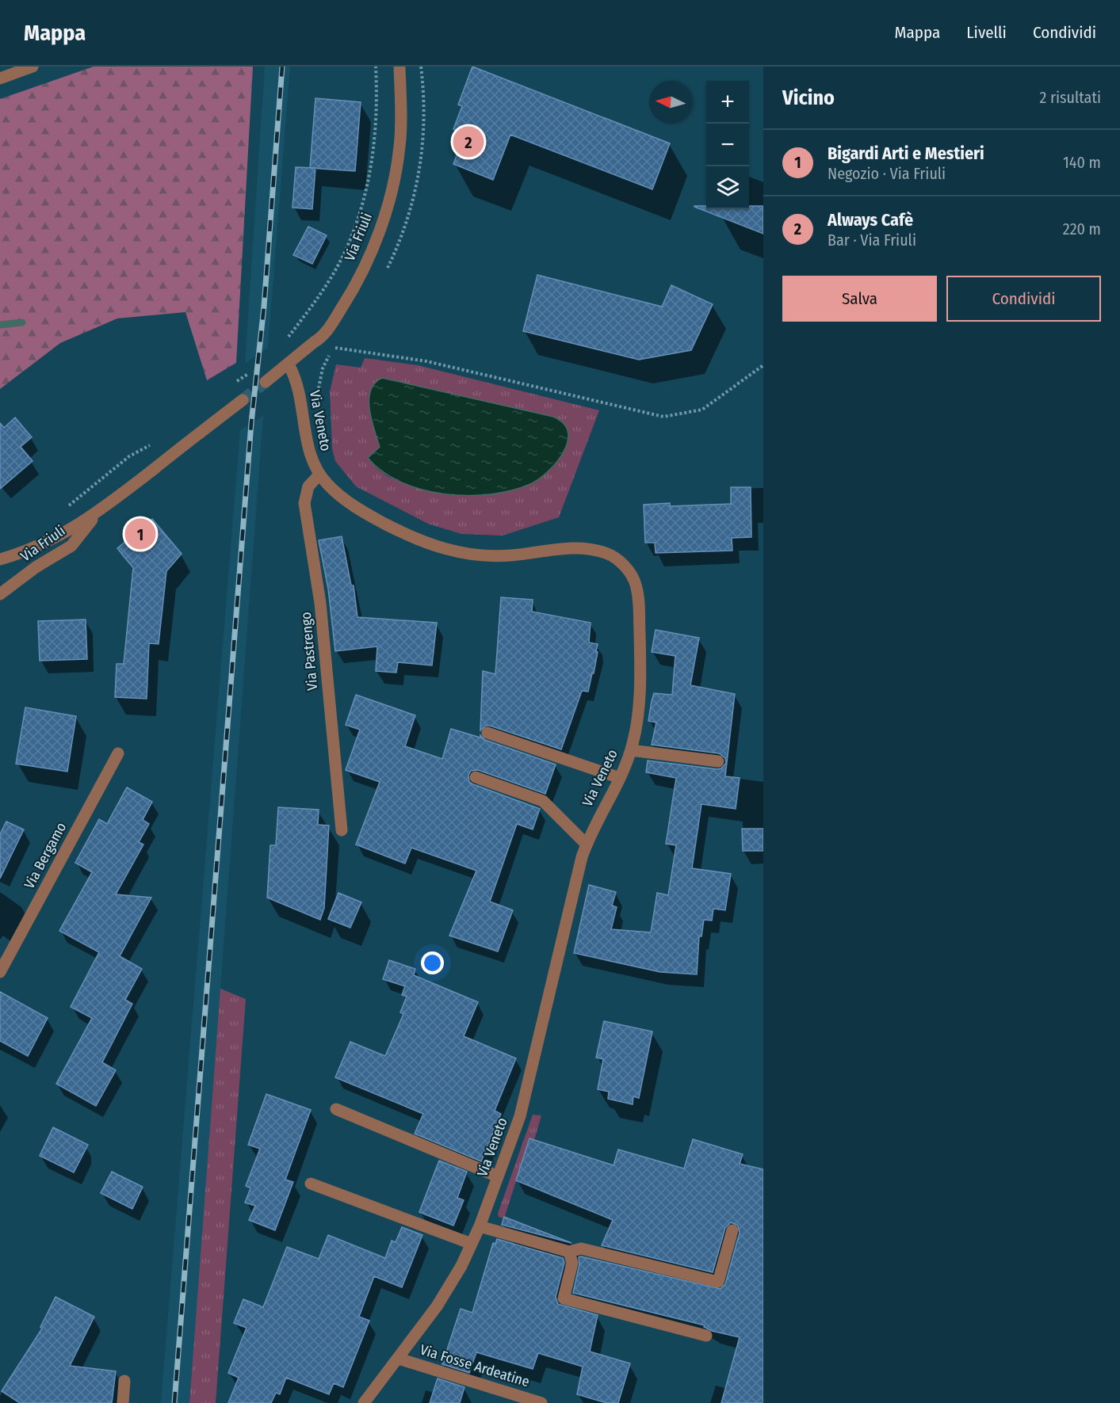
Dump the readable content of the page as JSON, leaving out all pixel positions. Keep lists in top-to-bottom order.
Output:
{
  "streets": {
    "street": [
      "Via Friuli",
      "Via Veneto",
      "Via Pastrengo",
      "Via Bergamo",
      "Via Fosse Ardeatine"
    ]
  },
  "crossings": [
    ["Via Friuli", "Via Veneto"],
    ["Via Veneto", "Via Pastrengo"],
    ["Via Veneto", "Via Fosse Ardeatine"]
  ],
  "north": "left",
  "page": {
    "header": "Mappa",
    "nav": ["Mappa", "Livelli", "Condividi"],
    "heading": ["Vicino", "2 risultati"],
    "map_buttons": ["+", "−"],
    "pins": ["2", "1"],
    "list": [
      {
        "mark": "1",
        "name": "Bigardi Arti e Mestieri",
        "note": "Negozio · Via Friuli",
        "value": "140 m"
      },
      {
        "mark": "2",
        "name": "Always Cafè",
        "note": "Bar · Via Friuli",
        "value": "220 m"
      }
    ],
    "buttons": ["Salva", "Condividi"]
  }
}
